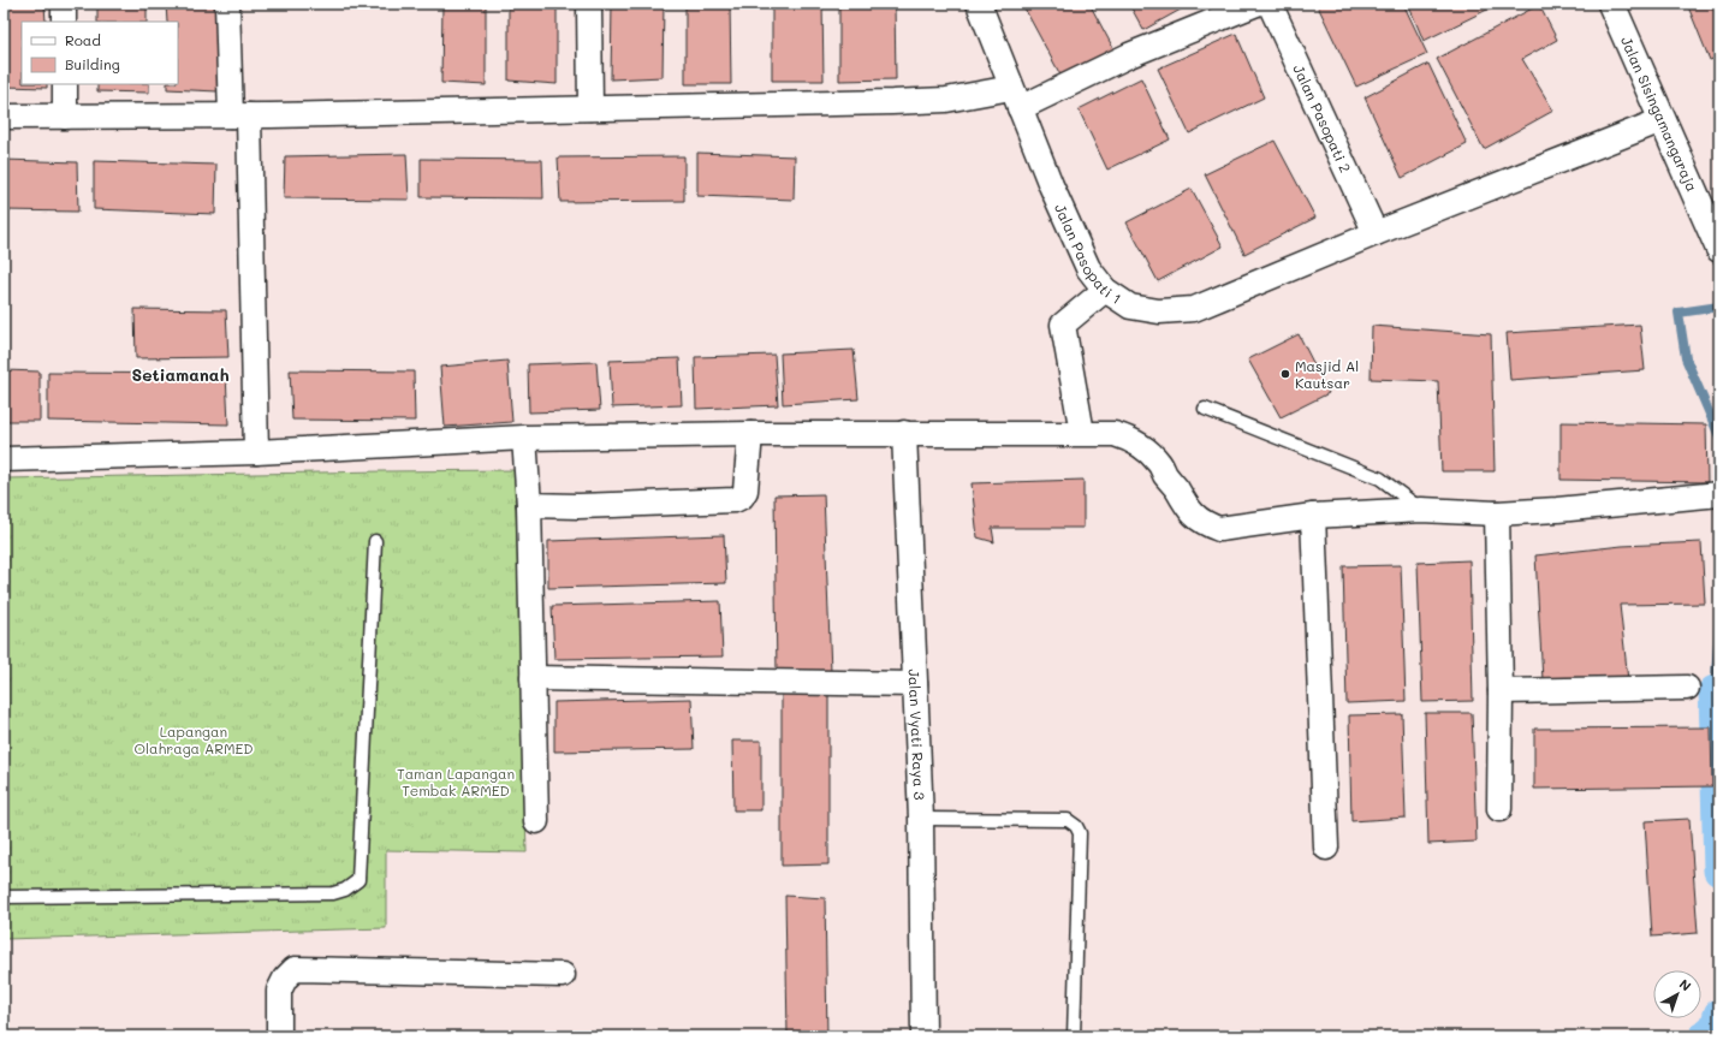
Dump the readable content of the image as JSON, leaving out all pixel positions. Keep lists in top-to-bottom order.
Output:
{
  "streets": {
    "main road": ["Jalan Sisingamangaraja"],
    "street": ["Jalan Pasopati 2", "Jalan Pasopati 1", "Jalan Vyati Raya 3"]
  },
  "crossings": [
    ["Jalan Sisingamangaraja", "Jalan Pasopati 1"],
    ["Jalan Pasopati 2", "Jalan Pasopati 1"]
  ],
  "districts": ["Setiamanah"],
  "parks": ["Lapangan Olahraga ARMED", "Taman Lapangan Tembak ARMED"],
  "places": ["Masjid Al Kautsar"],
  "legend": ["Road", "Building"],
  "north": "top right"
}
